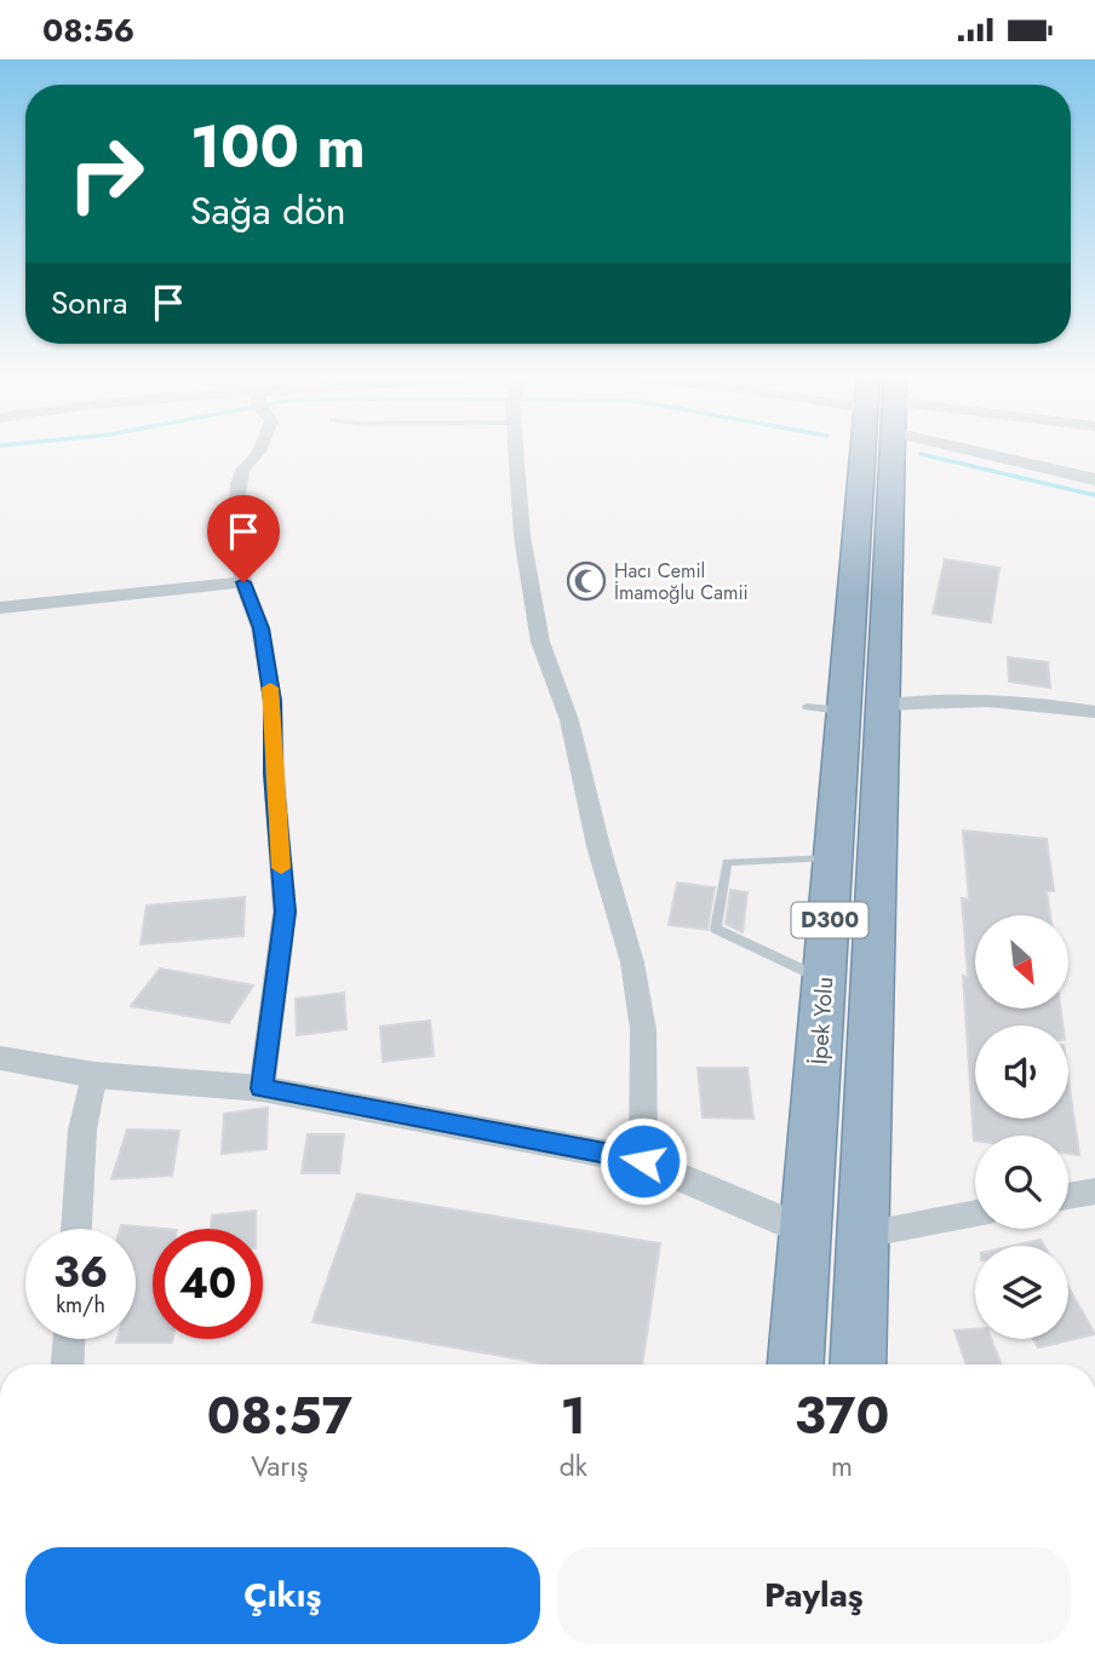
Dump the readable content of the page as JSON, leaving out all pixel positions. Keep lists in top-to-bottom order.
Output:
{
  "streets": {
    "highway": ["D300", "İpek Yolu"]
  },
  "places": {
    "mosque": ["Hacı Cemil İmamoğlu Camii"]
  },
  "north": "bottom right",
  "page": {
    "status": "08:56",
    "turn": ["100 m", "Sağa dön"],
    "then": "Sonra",
    "speed": "36 km/h",
    "limit": "40",
    "eta": [
      "08:57",
      "Varış",
      "1",
      "dk",
      "370",
      "m"
    ],
    "buttons": ["Çıkış", "Paylaş"]
  }
}
